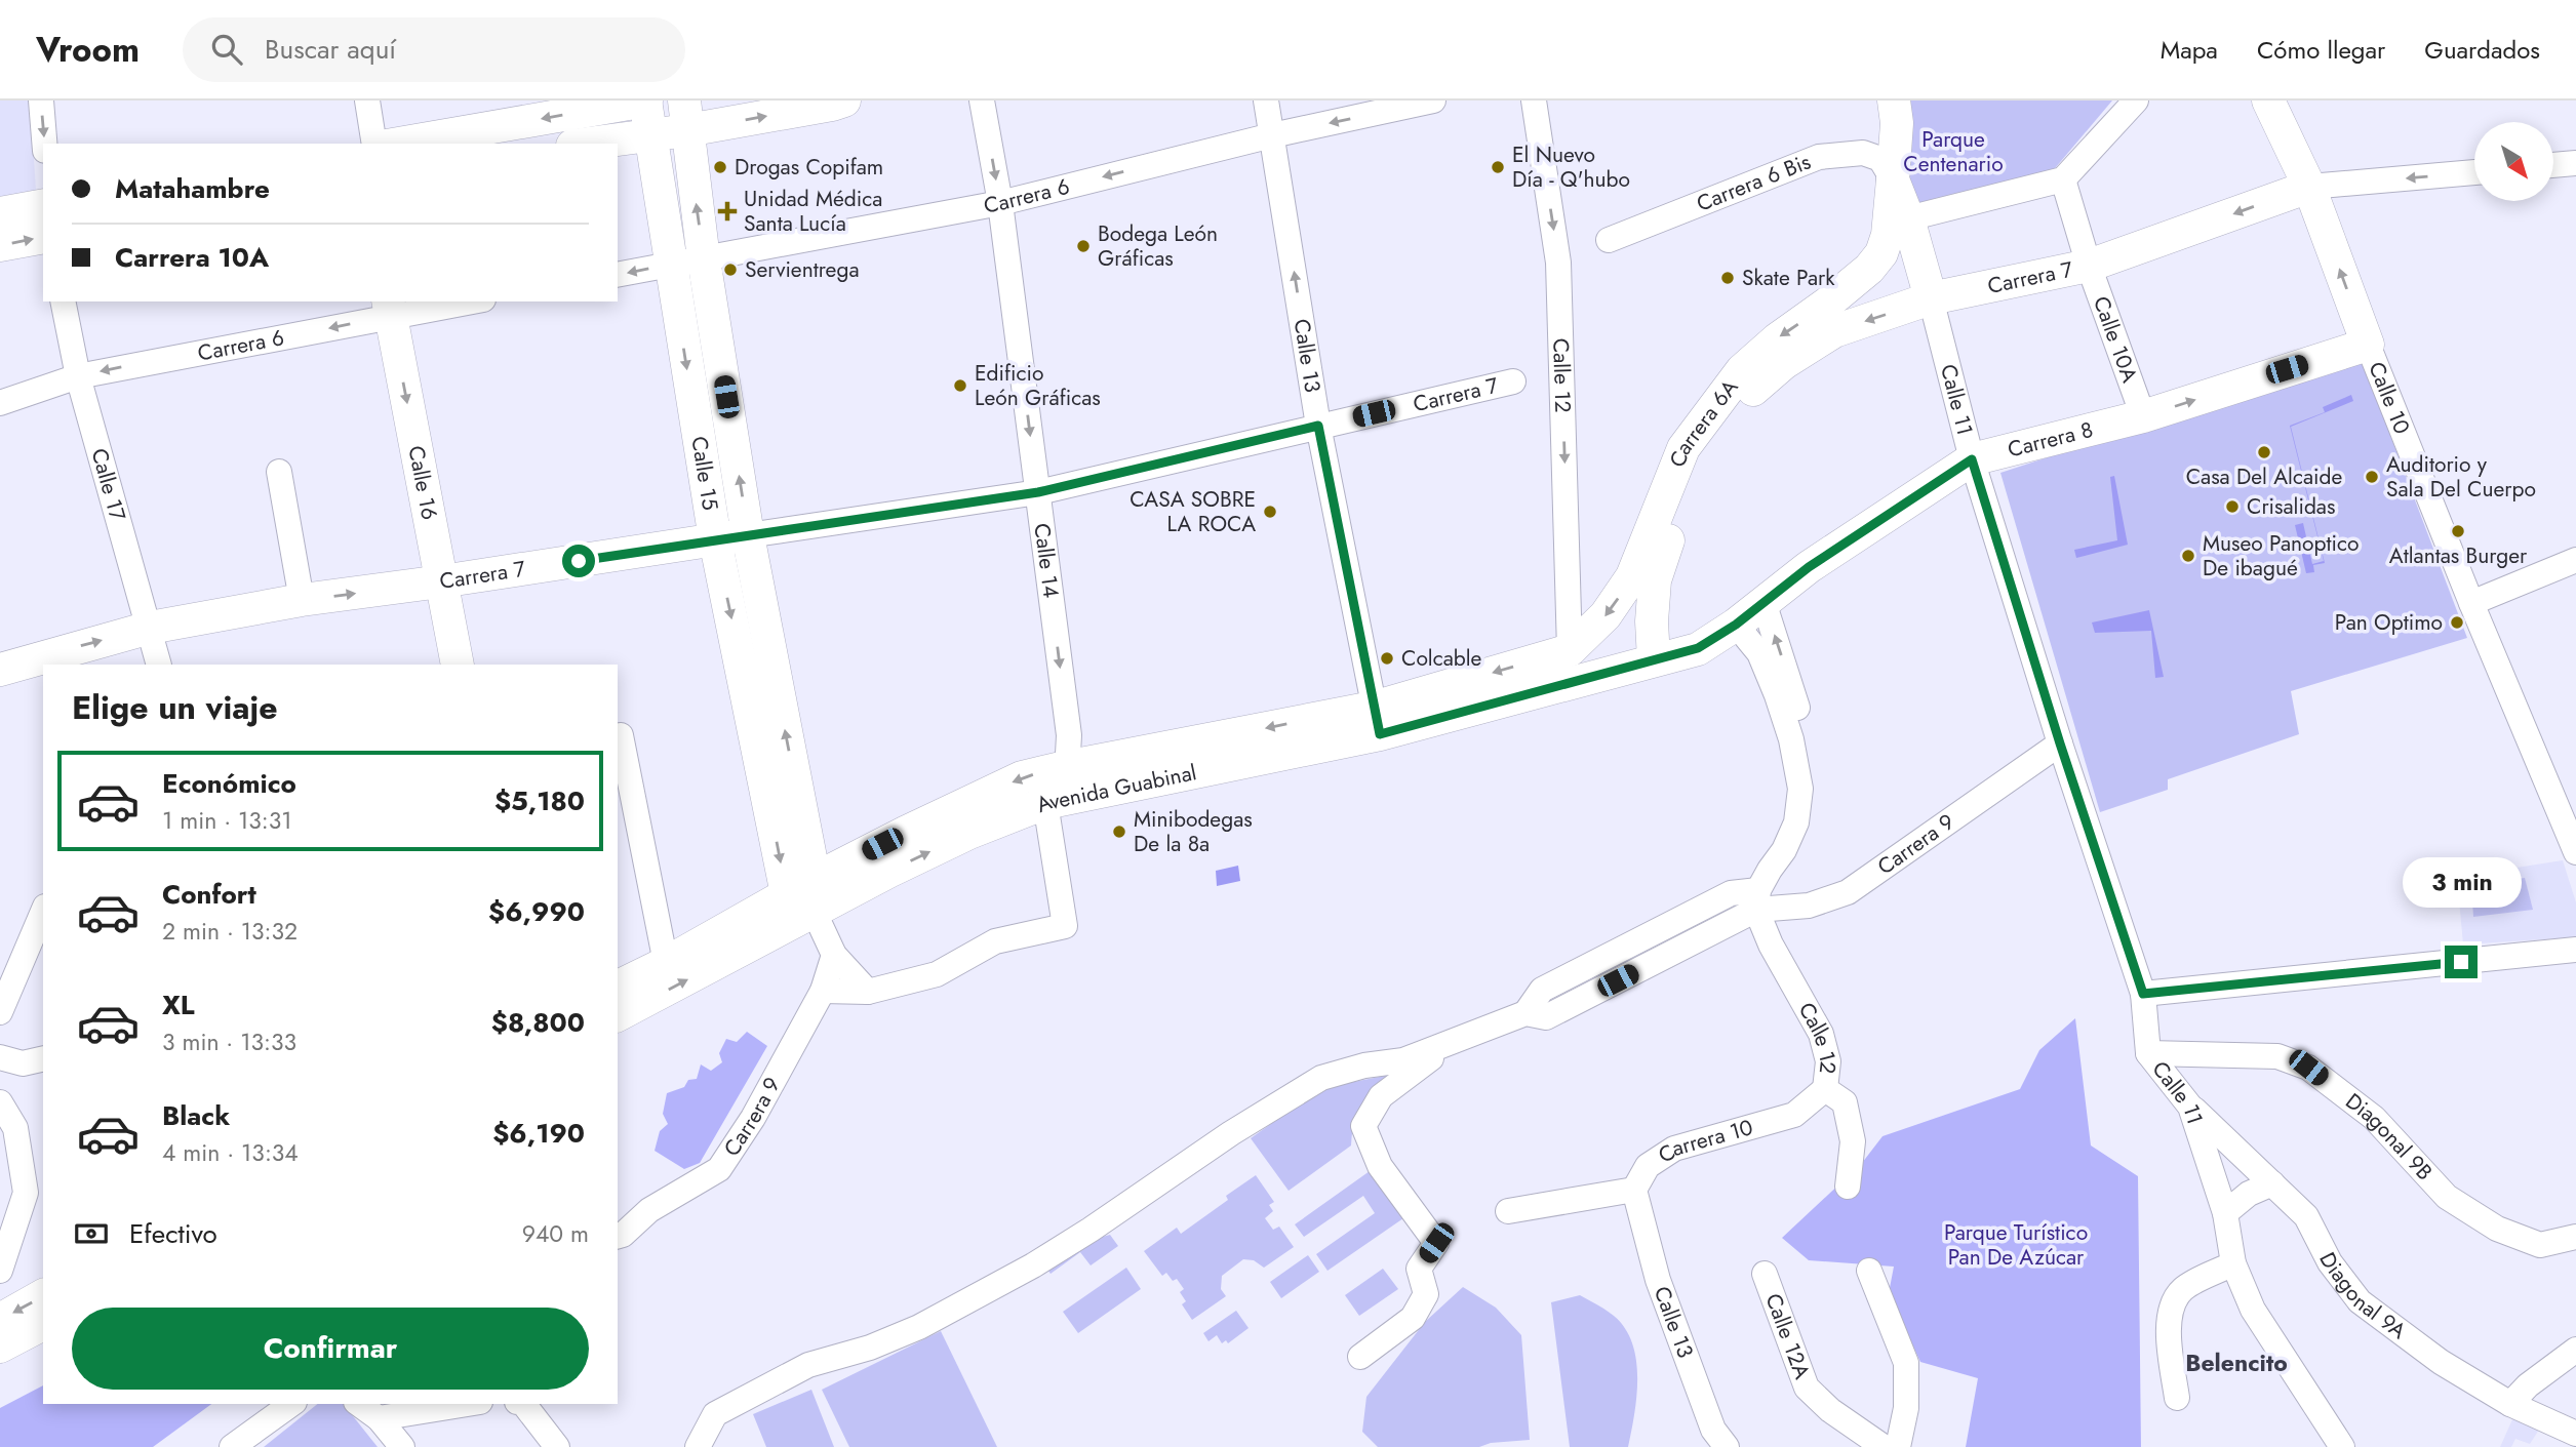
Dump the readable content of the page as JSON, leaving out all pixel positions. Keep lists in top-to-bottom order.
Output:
{
  "streets": {
    "main road": [
      "Carrera 7",
      "Calle 10",
      "Calle 11",
      "Carrera 6A",
      "Carrera 8",
      "Calle 15",
      "Calle 16",
      "Avenida Guabinal"
    ],
    "street": [
      "Carrera 6 Bis",
      "Carrera 6",
      "Calle 10A",
      "Calle 13",
      "Calle 12",
      "Calle 17",
      "Calle 14",
      "Carrera 9",
      "Diagonal 9B",
      "Carrera 10",
      "Diagonal 9A",
      "Calle 12A"
    ]
  },
  "crossings": [
    ["Carrera 6 Bis", "Carrera 6A"],
    ["Carrera 6", "Calle 13"],
    ["Carrera 6", "Calle 15"],
    ["Carrera 6", "Calle 17"],
    ["Carrera 6", "Calle 16"],
    ["Carrera 6", "Calle 14"],
    ["Carrera 7", "Calle 10A"],
    ["Carrera 7", "Calle 13"],
    ["Carrera 7", "Calle 10"],
    ["Carrera 7", "Calle 11"],
    ["Carrera 7", "Carrera 6A"],
    ["Carrera 7", "Carrera 8"],
    ["Carrera 7", "Calle 15"],
    ["Carrera 7", "Calle 17"],
    ["Carrera 7", "Calle 16"],
    ["Carrera 7", "Calle 14"],
    ["Carrera 7", "Avenida Guabinal"],
    ["Calle 10A", "Carrera 8"],
    ["Calle 13", "Avenida Guabinal"],
    ["Calle 13", "Carrera 10"],
    ["Calle 12", "Carrera 6A"],
    ["Calle 12", "Avenida Guabinal"],
    ["Calle 12", "Carrera 9"],
    ["Calle 12", "Carrera 10"],
    ["Calle 10", "Carrera 8"],
    ["Calle 11", "Carrera 6A"],
    ["Calle 11", "Carrera 8"],
    ["Calle 11", "Carrera 9"],
    ["Calle 11", "Diagonal 9B"],
    ["Calle 11", "Diagonal 9A"],
    ["Carrera 6A", "Avenida Guabinal"],
    ["Carrera 8", "Avenida Guabinal"],
    ["Calle 15", "Avenida Guabinal"],
    ["Calle 15", "Carrera 9"],
    ["Calle 14", "Avenida Guabinal"]
  ],
  "one_way": [
    "Carrera 6",
    "Calle 12",
    "Carrera 6A",
    "Calle 16",
    "Calle 14"
  ],
  "districts": ["Belencito"],
  "parks": ["Parque Centenario", "Parque Turístico Pan De Azúcar"],
  "places": {
    "other": [
      "Drogas Copifam",
      "El Nuevo Día - Q'hubo",
      "Bodega León Gráficas",
      "Servientrega",
      "Skate Park",
      "Edificio León Gráficas",
      "Casa Del Alcaide",
      "Auditorio y Sala Del Cuerpo",
      "Crisalidas",
      "CASA SOBRE LA ROCA",
      "Atlantas Burger",
      "Museo Panoptico De ibagué",
      "Pan Optimo",
      "Colcable",
      "Minibodegas De la 8a"
    ],
    "health": ["Unidad Médica Santa Lucía"]
  },
  "north": "bottom right",
  "page": {
    "header": "Vroom",
    "search": "Buscar aquí",
    "nav": ["Mapa", "Cómo llegar", "Guardados"],
    "banner": ["Matahambre", "Carrera 10A"],
    "heading": "Elige un viaje",
    "list": [
      {
        "name": "Económico",
        "note": "1 min · 13:31",
        "value": "$5,180"
      },
      {
        "name": "Confort",
        "note": "2 min · 13:32",
        "value": "$6,990"
      },
      {
        "name": "XL",
        "note": "3 min · 13:33",
        "value": "$8,800"
      },
      {
        "name": "Black",
        "note": "4 min · 13:34",
        "value": "$6,190"
      }
    ],
    "bubble": "3 min",
    "pay": ["Efectivo", "940 m"],
    "buttons": "Confirmar"
  }
}
